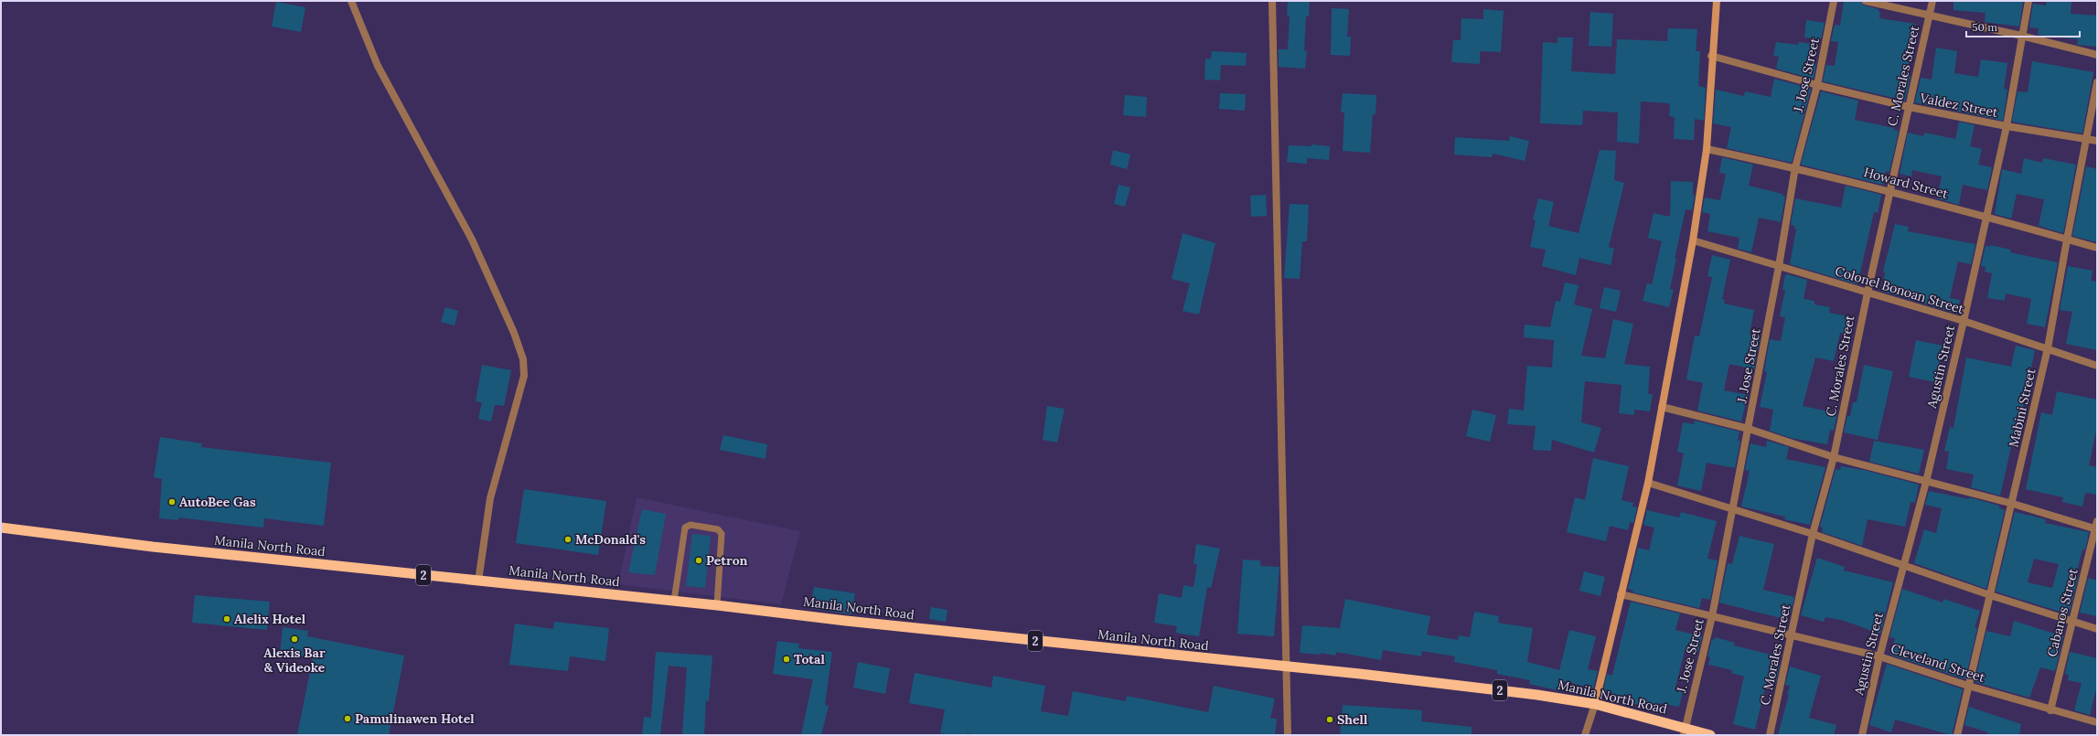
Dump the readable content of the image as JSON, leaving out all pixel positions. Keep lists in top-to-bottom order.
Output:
{
  "streets": {
    "highway": ["Manila North Road", "2"],
    "street": [
      "J. Jose Street",
      "C. Morales Street",
      "Valdez Street",
      "Howard Street",
      "Colonel Bonoan Street",
      "Agustin Street",
      "Mabini Street",
      "Cabanos Street",
      "Cleveland Street"
    ]
  },
  "crossings": [
    ["J. Jose Street", "Valdez Street"],
    ["J. Jose Street", "Howard Street"],
    ["J. Jose Street", "Colonel Bonoan Street"],
    ["J. Jose Street", "Manila North Road"],
    ["J. Jose Street", "Cleveland Street"],
    ["C. Morales Street", "Valdez Street"],
    ["C. Morales Street", "Howard Street"],
    ["C. Morales Street", "Colonel Bonoan Street"],
    ["C. Morales Street", "Cleveland Street"],
    ["Valdez Street", "Agustin Street"],
    ["Valdez Street", "Mabini Street"],
    ["Howard Street", "Agustin Street"],
    ["Howard Street", "Mabini Street"],
    ["Colonel Bonoan Street", "Agustin Street"],
    ["Colonel Bonoan Street", "Mabini Street"],
    ["Agustin Street", "Cleveland Street"],
    ["Mabini Street", "Cleveland Street"],
    ["Cabanos Street", "Cleveland Street"]
  ],
  "places": [
    "AutoBee Gas",
    "McDonald's",
    "Petron",
    "Alelix Hotel",
    "Alexis Bar & Videoke",
    "Total",
    "Pamulinawen Hotel",
    "Shell"
  ],
  "scale_bar": "50 m"
}
